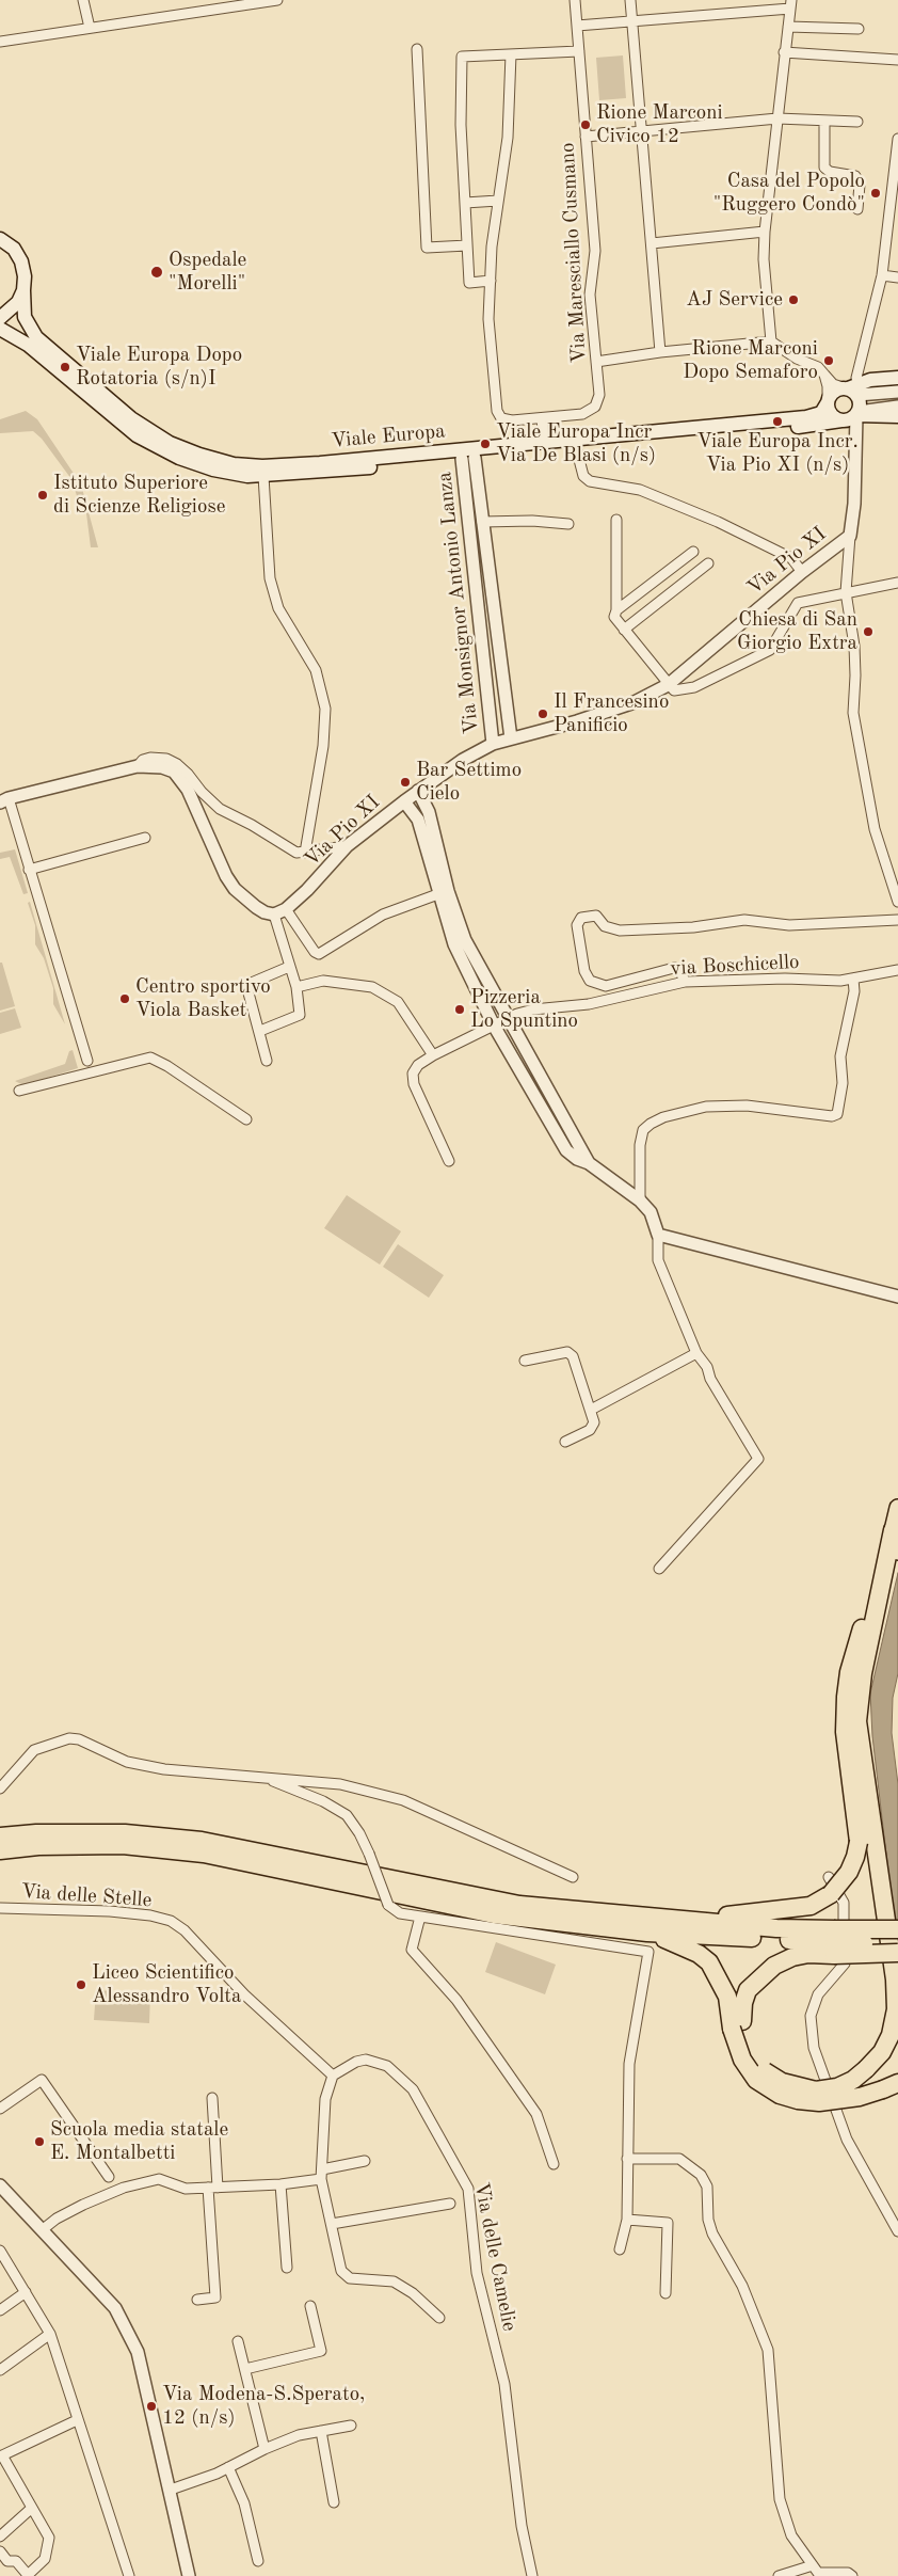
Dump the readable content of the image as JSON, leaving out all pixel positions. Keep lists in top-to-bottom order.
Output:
{
  "streets": {
    "main road": ["Viale Europa"],
    "street": [
      "Via Maresciallo Cusmano",
      "Via Pio XI",
      "Via Monsignor Antonio Lanza",
      "via Boschicello",
      "Via delle Stelle",
      "Via delle Camelie"
    ]
  },
  "crossings": [
    ["Viale Europa", "Via Pio XI"],
    ["Viale Europa", "Via Monsignor Antonio Lanza"],
    ["Via Pio XI", "Via Monsignor Antonio Lanza"],
    ["Via delle Stelle", "Via delle Camelie"]
  ],
  "places": [
    "Rione Marconi Civico 12",
    "Casa del Popolo \"Ruggero Condò\"",
    "Ospedale \"Morelli\"",
    "AJ Service",
    "Rione Marconi Dopo Semaforo",
    "Viale Europa Dopo Rotatoria (s/n)I",
    "Viale Europa Incr. Via Pio XI (n/s)",
    "Viale Europa Incr Via De Blasi (n/s)",
    "Istituto Superiore di Scienze Religiose",
    "Chiesa di San Giorgio Extra",
    "Il Francesino Panificio",
    "Bar Settimo Cielo",
    "Centro sportivo Viola Basket",
    "Pizzeria Lo Spuntino",
    "Liceo Scientifico Alessandro Volta",
    "Scuola media statale E. Montalbetti",
    "Via Modena-S.Sperato, 12 (n/s)"
  ]
}
